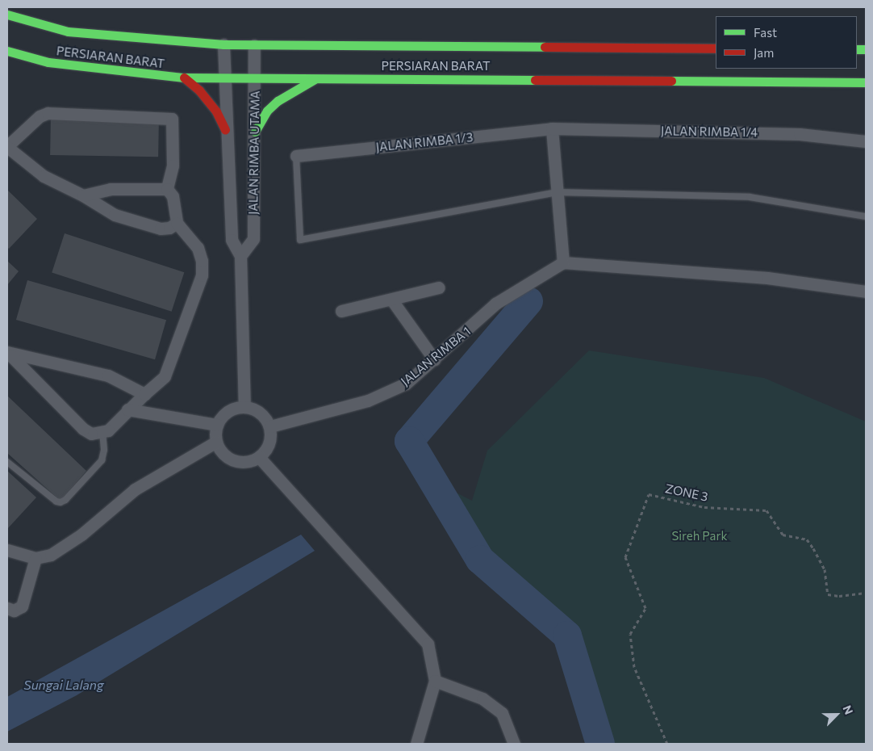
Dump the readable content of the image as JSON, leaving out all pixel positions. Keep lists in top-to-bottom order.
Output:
{
  "streets": {
    "street": [
      "PERSIARAN BARAT",
      "JALAN RIMBA 1/4",
      "JALAN RIMBA 1/3",
      "JALAN RIMBA UTAMA",
      "JALAN RIMBA 1"
    ],
    "path": ["ZONE 3"]
  },
  "crossings": [
    ["PERSIARAN BARAT", "JALAN RIMBA UTAMA"],
    ["JALAN RIMBA 1/4", "JALAN RIMBA 1/3"],
    ["JALAN RIMBA UTAMA", "JALAN RIMBA 1"]
  ],
  "water": ["Sungai Lalang"],
  "parks": ["Sireh Park"],
  "legend": ["Fast", "Jam"],
  "north": "top right"
}
